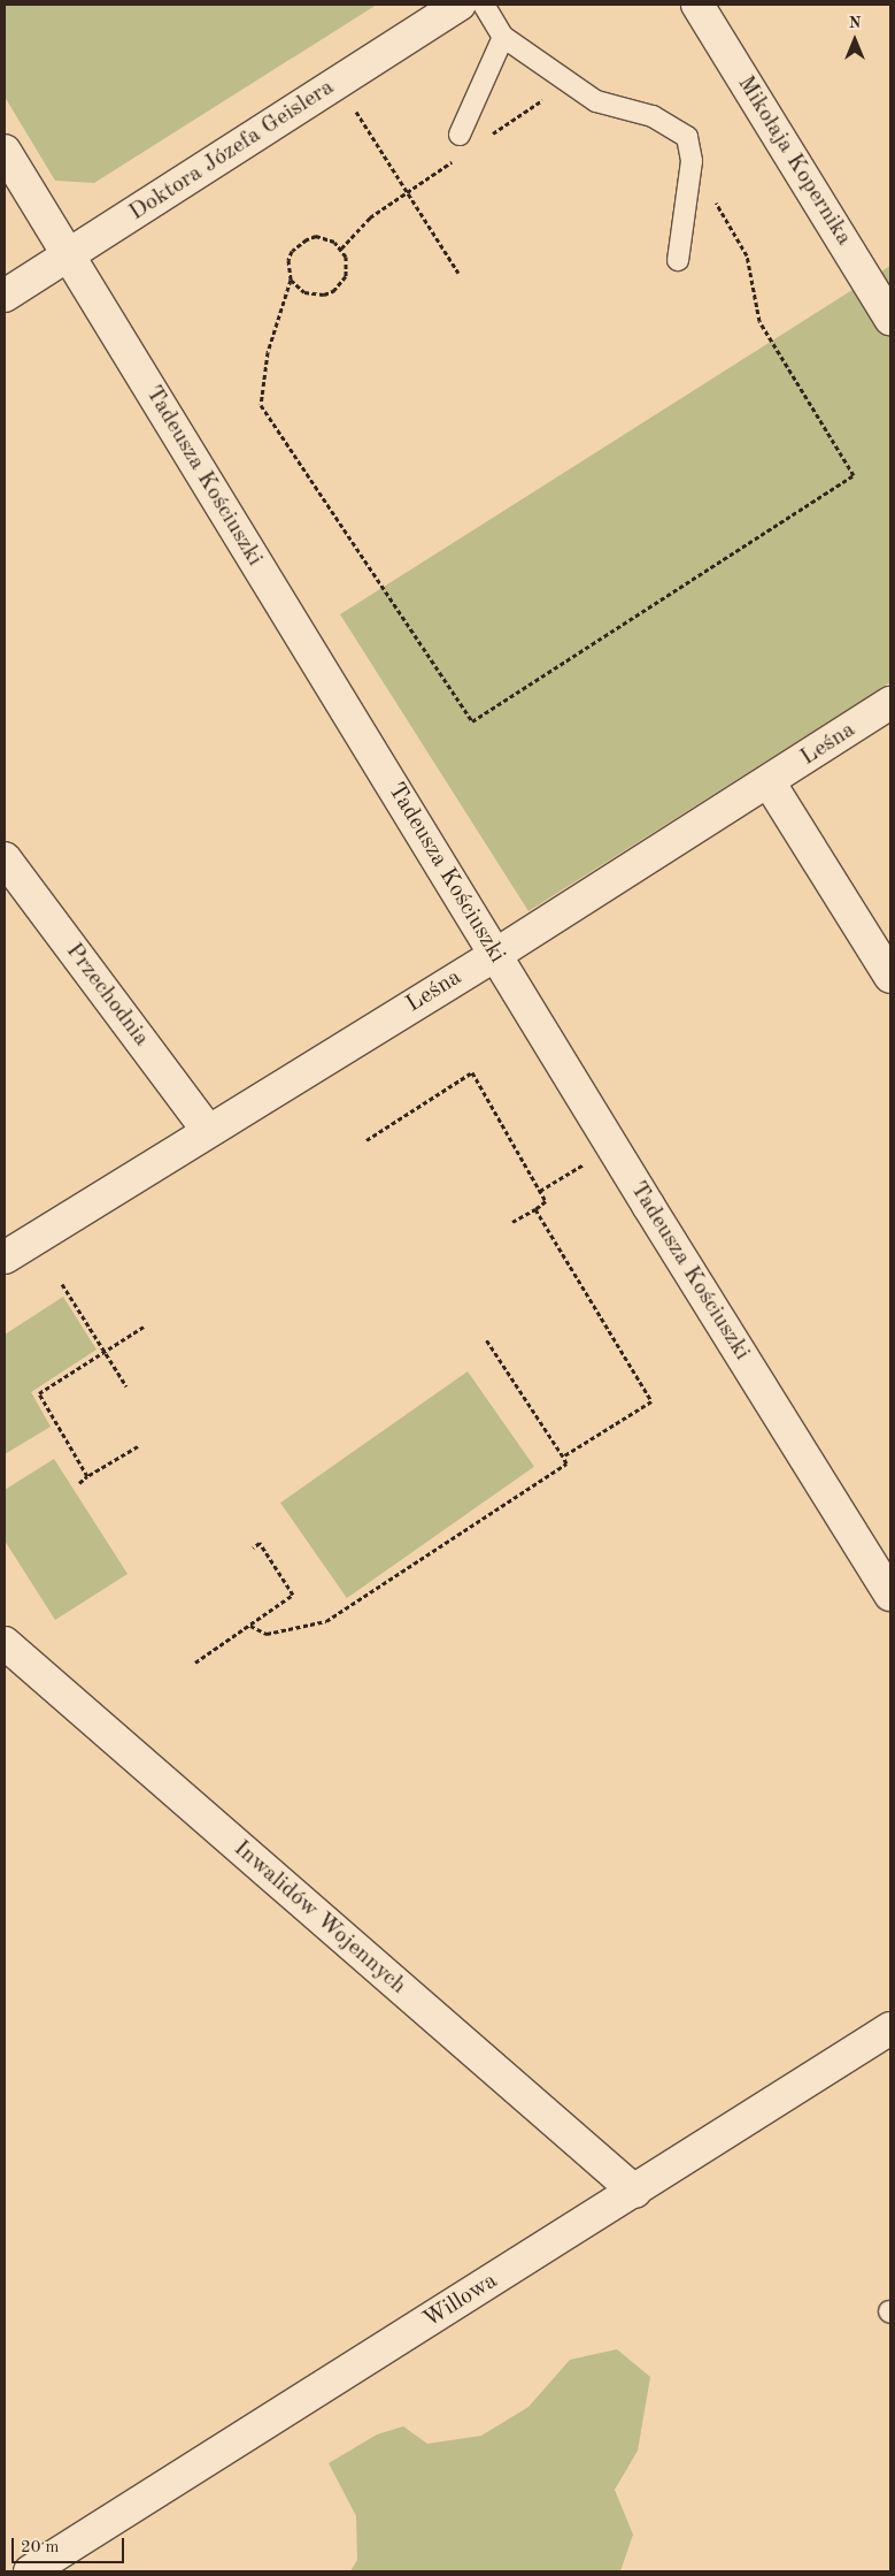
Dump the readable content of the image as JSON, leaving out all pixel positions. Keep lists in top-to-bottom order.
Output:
{
  "streets": {
    "street": [
      "Doktora Józefa Geislera",
      "Mikołaja Kopernika",
      "Tadeusza Kościuszki",
      "Leśna",
      "Przechodnia",
      "Inwalidów Wojennych",
      "Willowa"
    ]
  },
  "crossings": [
    ["Doktora Józefa Geislera", "Tadeusza Kościuszki"],
    ["Tadeusza Kościuszki", "Leśna"],
    ["Leśna", "Przechodnia"],
    ["Inwalidów Wojennych", "Willowa"]
  ],
  "scale_bar": "20 m",
  "north": "top"
}
